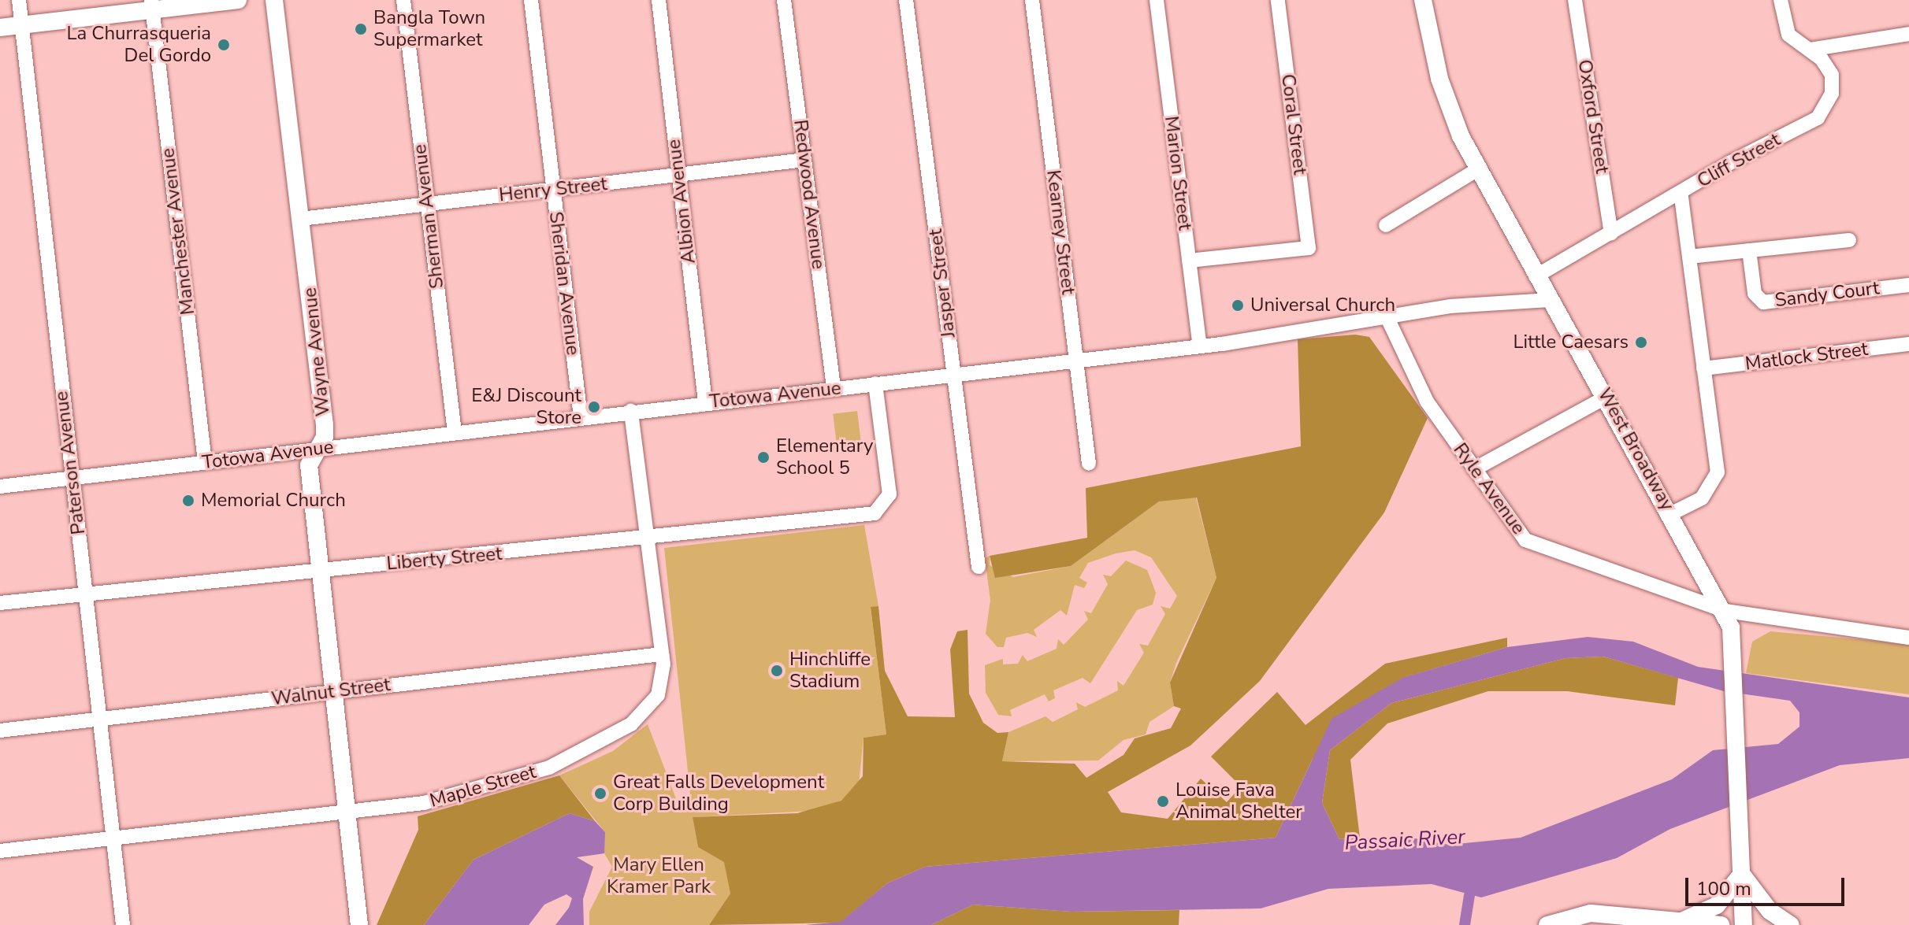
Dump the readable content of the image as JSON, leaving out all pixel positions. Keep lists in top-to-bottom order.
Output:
{
  "streets": {
    "main road": ["Wayne Avenue", "West Broadway"],
    "street": [
      "Oxford Street",
      "Coral Street",
      "Cliff Street",
      "Marion Street",
      "Henry Street",
      "Redwood Avenue",
      "Albion Avenue",
      "Sherman Avenue",
      "Manchester Avenue",
      "Kearney Street",
      "Sheridan Avenue",
      "Jasper Street",
      "Sandy Court",
      "Matlock Street",
      "Totowa Avenue",
      "Paterson Avenue",
      "Ryle Avenue",
      "Liberty Street",
      "Walnut Street",
      "Maple Street"
    ]
  },
  "crossings": [
    ["Oxford Street", "Cliff Street"],
    ["Coral Street", "Marion Street"],
    ["Cliff Street", "West Broadway"],
    ["Marion Street", "Totowa Avenue"],
    ["Henry Street", "Redwood Avenue"],
    ["Henry Street", "Albion Avenue"],
    ["Henry Street", "Sherman Avenue"],
    ["Henry Street", "Sheridan Avenue"],
    ["Henry Street", "Wayne Avenue"],
    ["Redwood Avenue", "Totowa Avenue"],
    ["Albion Avenue", "Totowa Avenue"],
    ["Sherman Avenue", "Totowa Avenue"],
    ["Manchester Avenue", "Totowa Avenue"],
    ["Kearney Street", "Totowa Avenue"],
    ["Sheridan Avenue", "Totowa Avenue"],
    ["Jasper Street", "Totowa Avenue"],
    ["Wayne Avenue", "Totowa Avenue"],
    ["Wayne Avenue", "Liberty Street"],
    ["Wayne Avenue", "Walnut Street"],
    ["Wayne Avenue", "Maple Street"],
    ["Totowa Avenue", "West Broadway"],
    ["Totowa Avenue", "Paterson Avenue"],
    ["Totowa Avenue", "Ryle Avenue"],
    ["Totowa Avenue", "Liberty Street"],
    ["Totowa Avenue", "Maple Street"],
    ["West Broadway", "Ryle Avenue"],
    ["Paterson Avenue", "Liberty Street"],
    ["Paterson Avenue", "Walnut Street"],
    ["Paterson Avenue", "Maple Street"],
    ["Liberty Street", "Maple Street"],
    ["Walnut Street", "Maple Street"]
  ],
  "water": ["Passaic River"],
  "parks": ["Mary Ellen Kramer Park"],
  "places": [
    "Bangla Town Supermarket",
    "La Churrasqueria Del Gordo",
    "Universal Church",
    "Little Caesars",
    "E&J Discount Store",
    "Elementary School 5",
    "Memorial Church",
    "Hinchliffe Stadium",
    "Great Falls Development Corp Building",
    "Louise Fava Animal Shelter"
  ],
  "scale_bar": "100 m"
}
